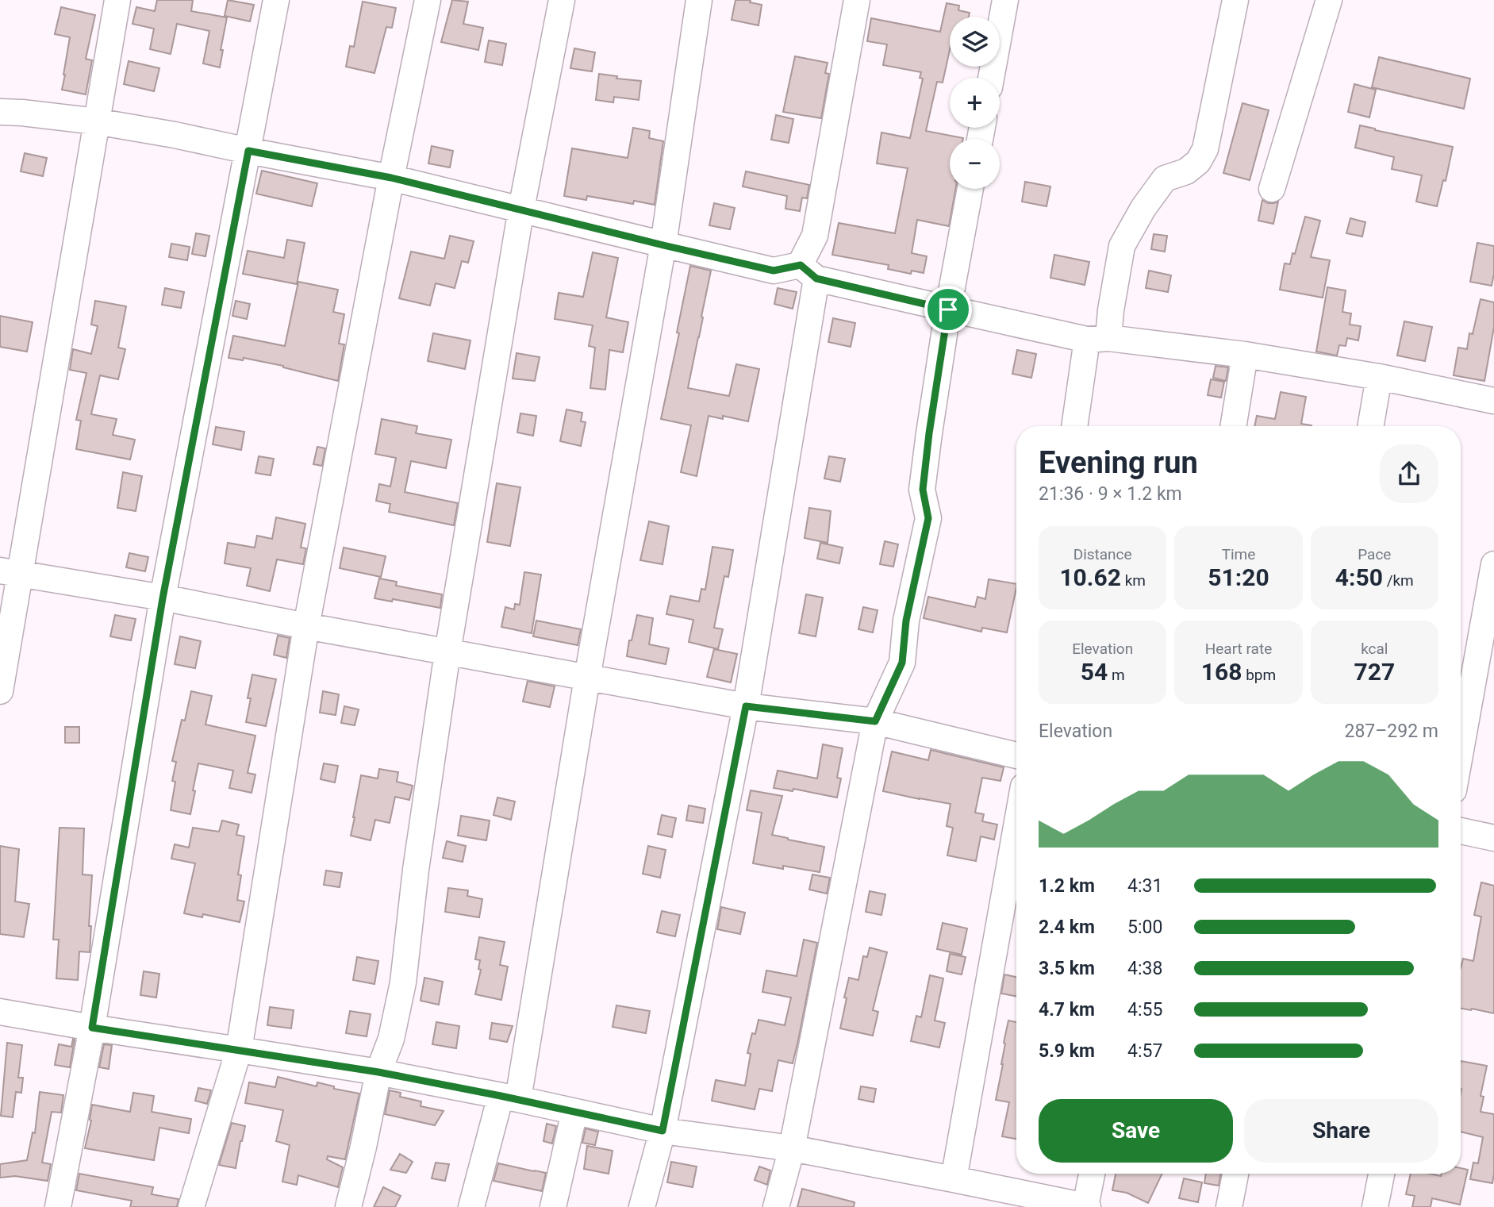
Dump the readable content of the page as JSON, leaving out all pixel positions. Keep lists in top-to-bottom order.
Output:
{
  "page": {
    "map_buttons": ["+", "−"],
    "heading": ["Evening run", "21:36 · 9 × 1.2 km"],
    "stats": [
      ["Distance", "10.62 km"],
      ["Time", "51:20"],
      ["Pace", "4:50 /km"],
      ["Elevation", "54 m"],
      ["Heart rate", "168 bpm"],
      ["kcal", "727"]
    ],
    "chart": ["Elevation", "287–292 m"],
    "list": [
      {
        "name": "1.2 km",
        "note": "4:31"
      },
      {
        "name": "2.4 km",
        "note": "5:00"
      },
      {
        "name": "3.5 km",
        "note": "4:38"
      },
      {
        "name": "4.7 km",
        "note": "4:55"
      },
      {
        "name": "5.9 km",
        "note": "4:57"
      }
    ],
    "buttons": ["Save", "Share"]
  }
}
